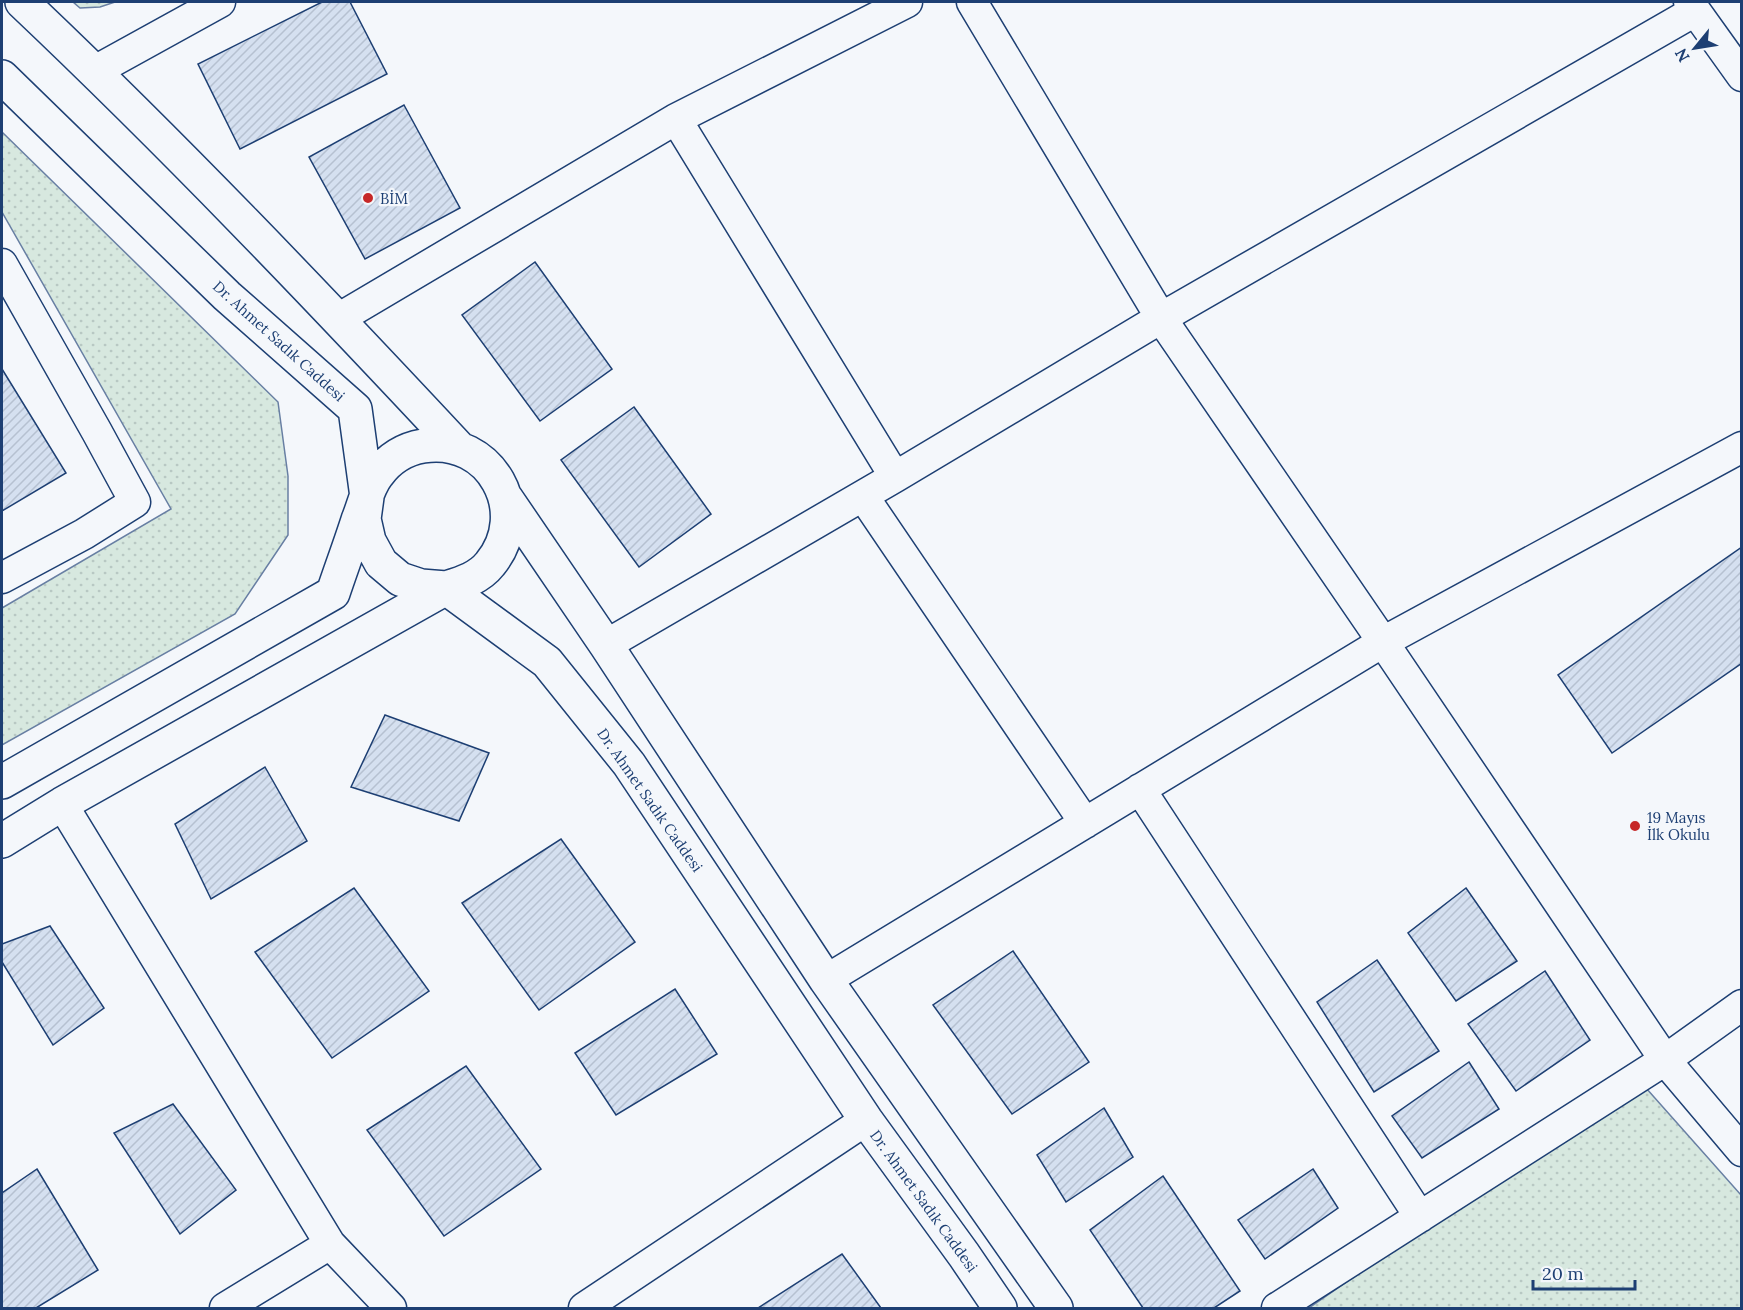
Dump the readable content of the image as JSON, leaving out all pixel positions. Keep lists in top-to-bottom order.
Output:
{
  "streets": {
    "street": ["Dr. Ahmet Sadık Caddesi"]
  },
  "places": ["BİM", "19 Mayıs İlk Okulu"],
  "scale_bar": "20 m",
  "north": "bottom left"
}
